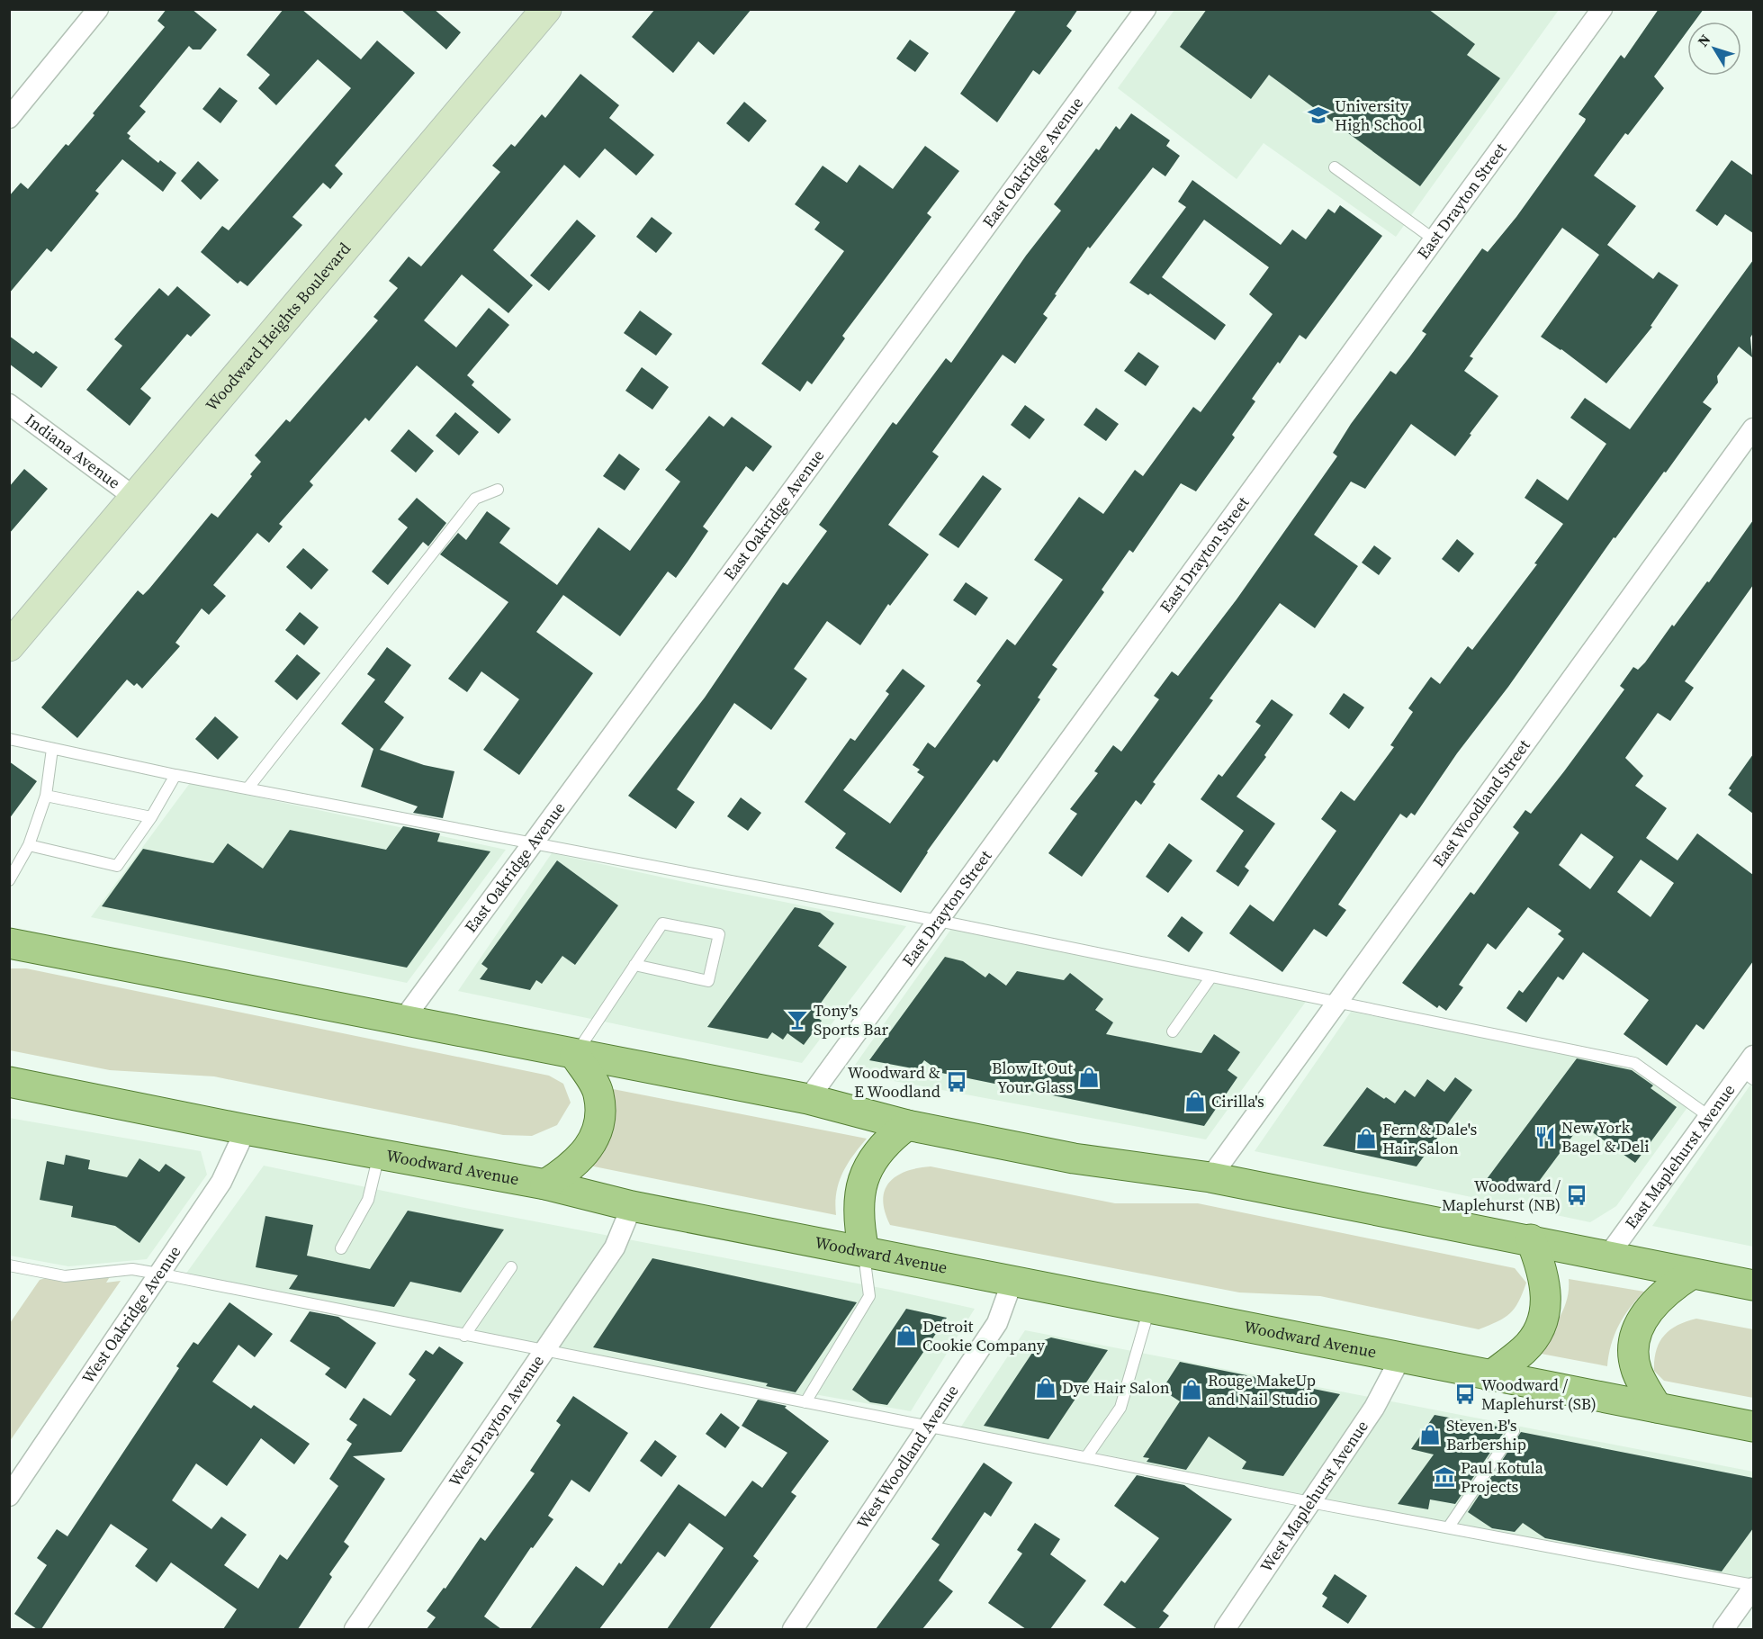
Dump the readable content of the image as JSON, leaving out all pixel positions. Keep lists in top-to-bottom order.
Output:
{
  "streets": {
    "main road": ["Woodward Avenue"],
    "street": [
      "East Oakridge Avenue",
      "East Drayton Street",
      "Woodward Heights Boulevard",
      "Indiana Avenue",
      "East Woodland Street",
      "East Maplehurst Avenue",
      "West Oakridge Avenue",
      "West Drayton Avenue",
      "West Woodland Avenue",
      "West Maplehurst Avenue"
    ]
  },
  "crossings": [
    ["Woodward Heights Boulevard", "Indiana Avenue"],
    ["Woodward Avenue", "West Oakridge Avenue"],
    ["Woodward Avenue", "West Drayton Avenue"],
    ["Woodward Avenue", "West Woodland Avenue"],
    ["Woodward Avenue", "West Maplehurst Avenue"]
  ],
  "places": {
    "school or university": ["University High School"],
    "bar": ["Tony's Sports Bar"],
    "shop": [
      "Blow It Out Your Glass",
      "Cirilla's",
      "Fern & Dale's Hair Salon",
      "Detroit Cookie Company",
      "Dye Hair Salon",
      "Rouge MakeUp and Nail Studio",
      "Steven B's Barbership"
    ],
    "bus stop": ["Woodward & E Woodland", "Woodward / Maplehurst (NB)", "Woodward / Maplehurst (SB)"],
    "restaurant": ["New York Bagel & Deli"],
    "museum": ["Paul Kotula Projects"]
  },
  "north": "top left"
}
